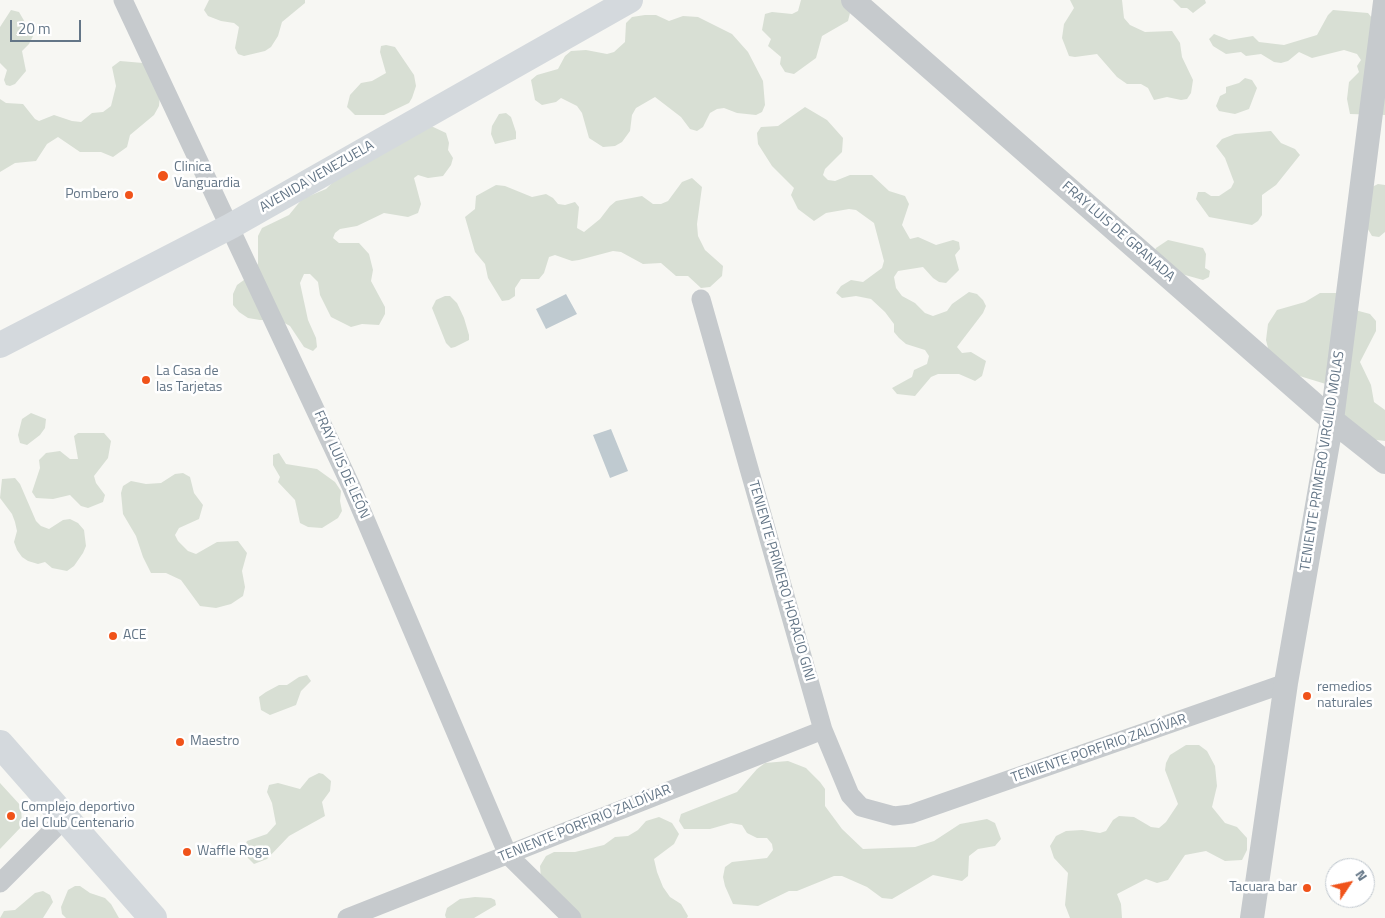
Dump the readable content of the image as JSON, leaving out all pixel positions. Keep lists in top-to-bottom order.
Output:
{
  "streets": {
    "main road": ["AVENIDA VENEZUELA"],
    "street": [
      "FRAY LUIS DE GRANADA",
      "TENIENTE PRIMERO VIRGILIO MOLAS",
      "FRAY LUIS DE LEÓN",
      "TENIENTE PRIMERO HORACIO GINI",
      "TENIENTE PORFIRIO ZALDÍVAR"
    ]
  },
  "crossings": [
    ["AVENIDA VENEZUELA", "FRAY LUIS DE LEÓN"],
    ["FRAY LUIS DE GRANADA", "TENIENTE PRIMERO VIRGILIO MOLAS"],
    ["TENIENTE PRIMERO VIRGILIO MOLAS", "TENIENTE PORFIRIO ZALDÍVAR"],
    ["FRAY LUIS DE LEÓN", "TENIENTE PORFIRIO ZALDÍVAR"],
    ["TENIENTE PRIMERO HORACIO GINI", "TENIENTE PORFIRIO ZALDÍVAR"]
  ],
  "places": [
    "Clinica Vanguardia",
    "Pombero",
    "La Casa de las Tarjetas",
    "ACE",
    "remedios naturales",
    "Maestro",
    "Complejo deportivo del Club Centenario",
    "Waffle Roga",
    "Tacuara bar"
  ],
  "scale_bar": "20 m",
  "north": "top right"
}
